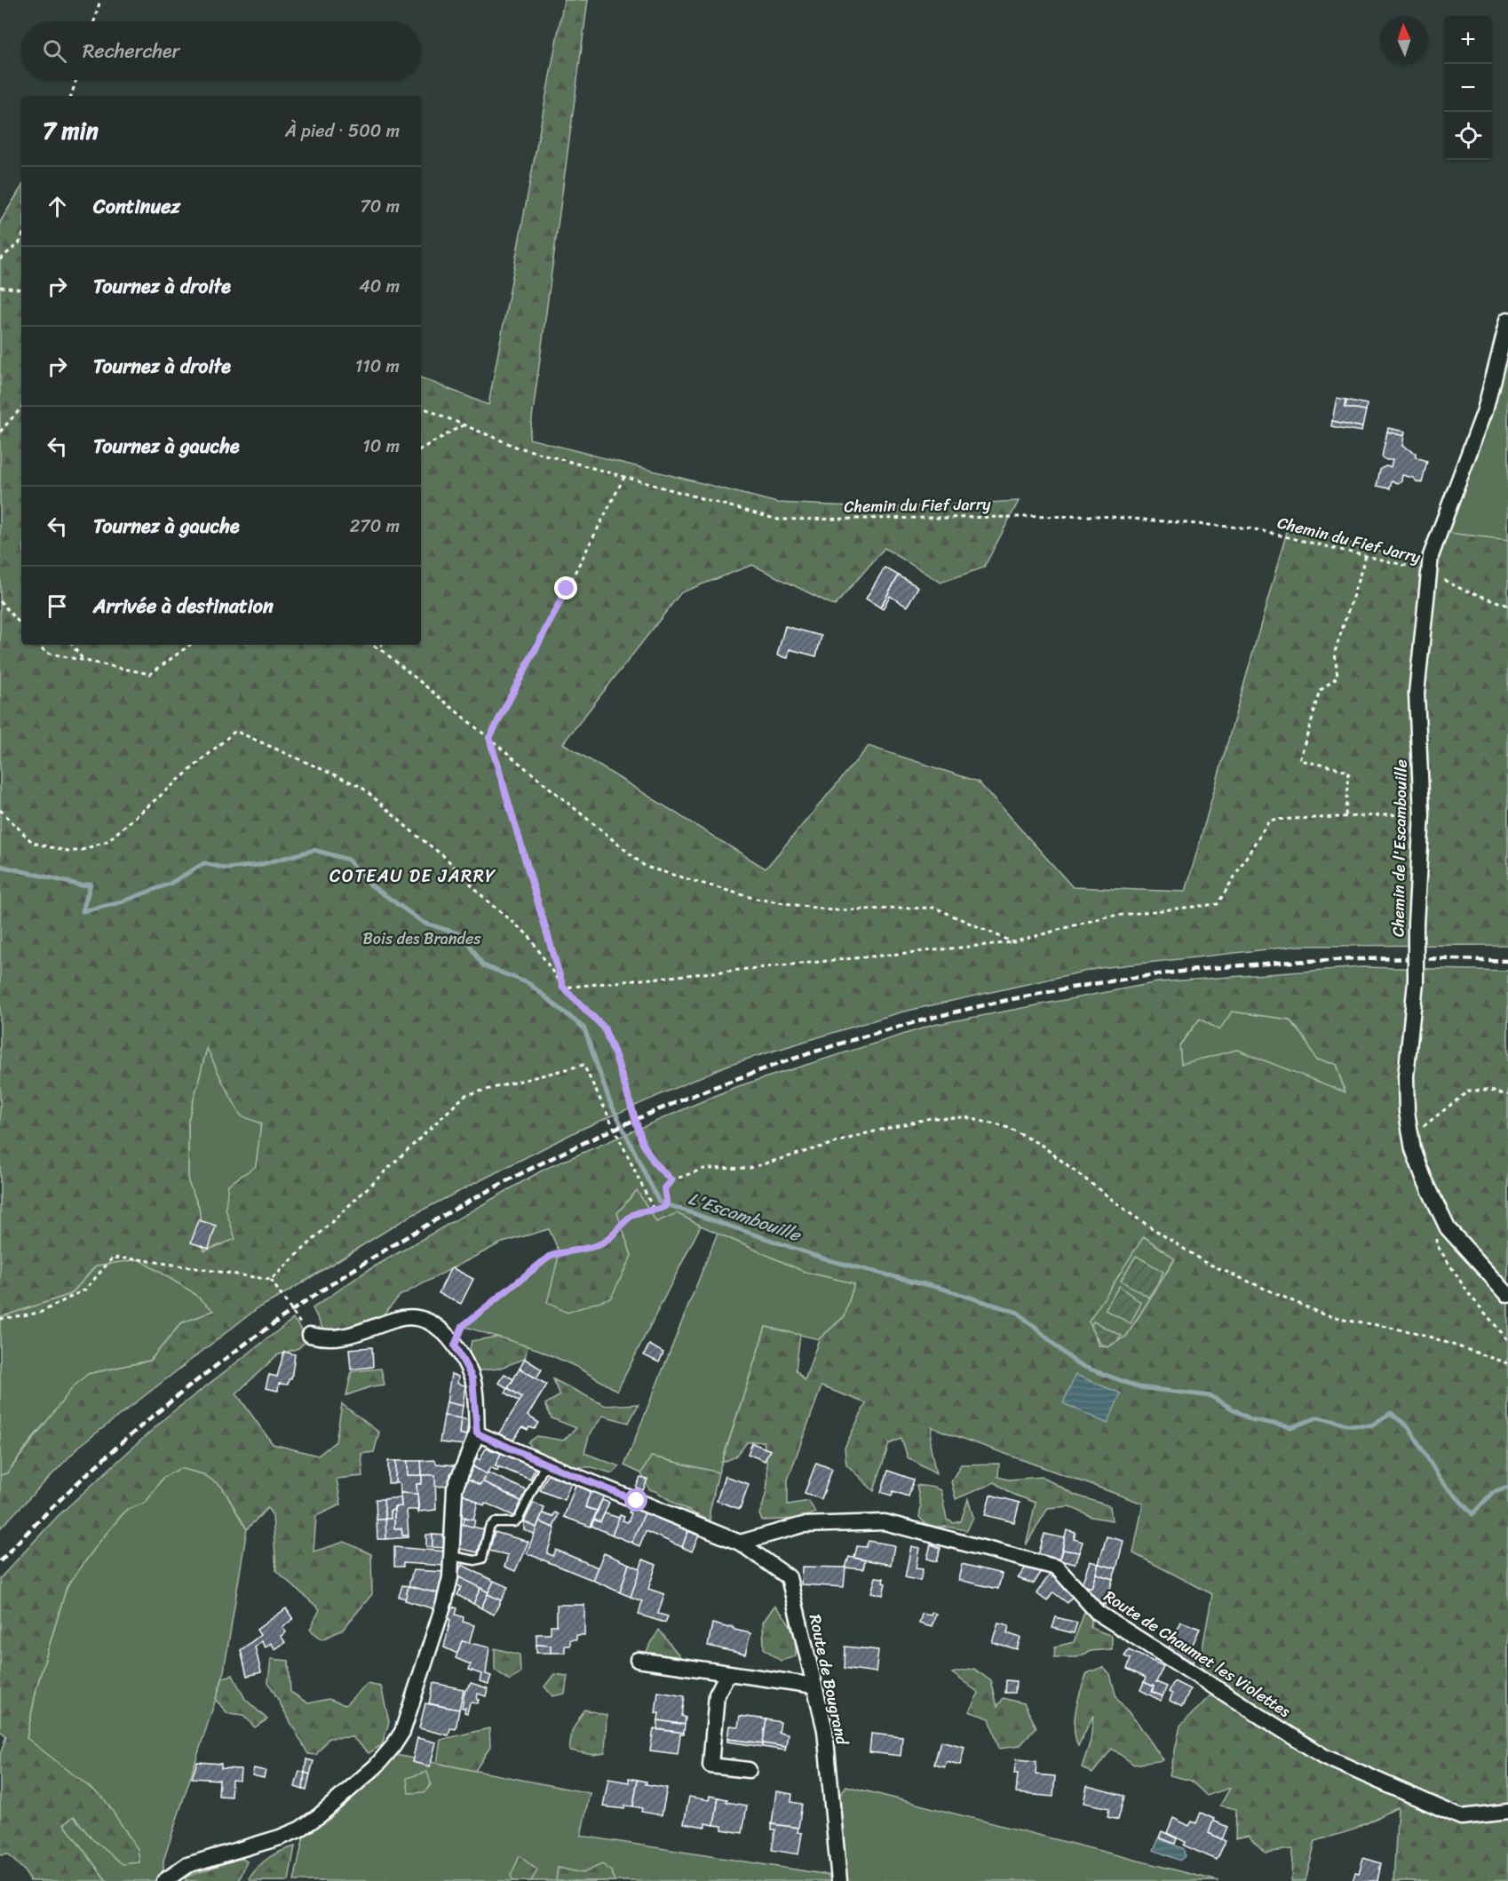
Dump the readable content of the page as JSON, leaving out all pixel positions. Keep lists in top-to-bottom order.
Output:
{
  "streets": {
    "street": ["Chemin de l'Escambouille", "Route de Chaumet les Violettes", "Route de Bougrand"],
    "path": ["Chemin du Fief Jarry"]
  },
  "crossings": [
    ["Chemin du Fief Jarry", "Chemin de l'Escambouille"],
    ["Route de Chaumet les Violettes", "Route de Bougrand"]
  ],
  "districts": ["COTEAU DE JARRY"],
  "water": ["L'Escambouille"],
  "parks": ["Bois des Brandes"],
  "north": "top",
  "page": {
    "map_buttons": ["+", "−"],
    "search": "Rechercher",
    "heading": ["7 min", "À pied · 500 m"],
    "list": [
      ["Continuez", "70 m"],
      ["Tournez à droite", "40 m"],
      ["Tournez à droite", "110 m"],
      ["Tournez à gauche", "10 m"],
      ["Tournez à gauche", "270 m"],
      "Arrivée à destination"
    ]
  }
}
